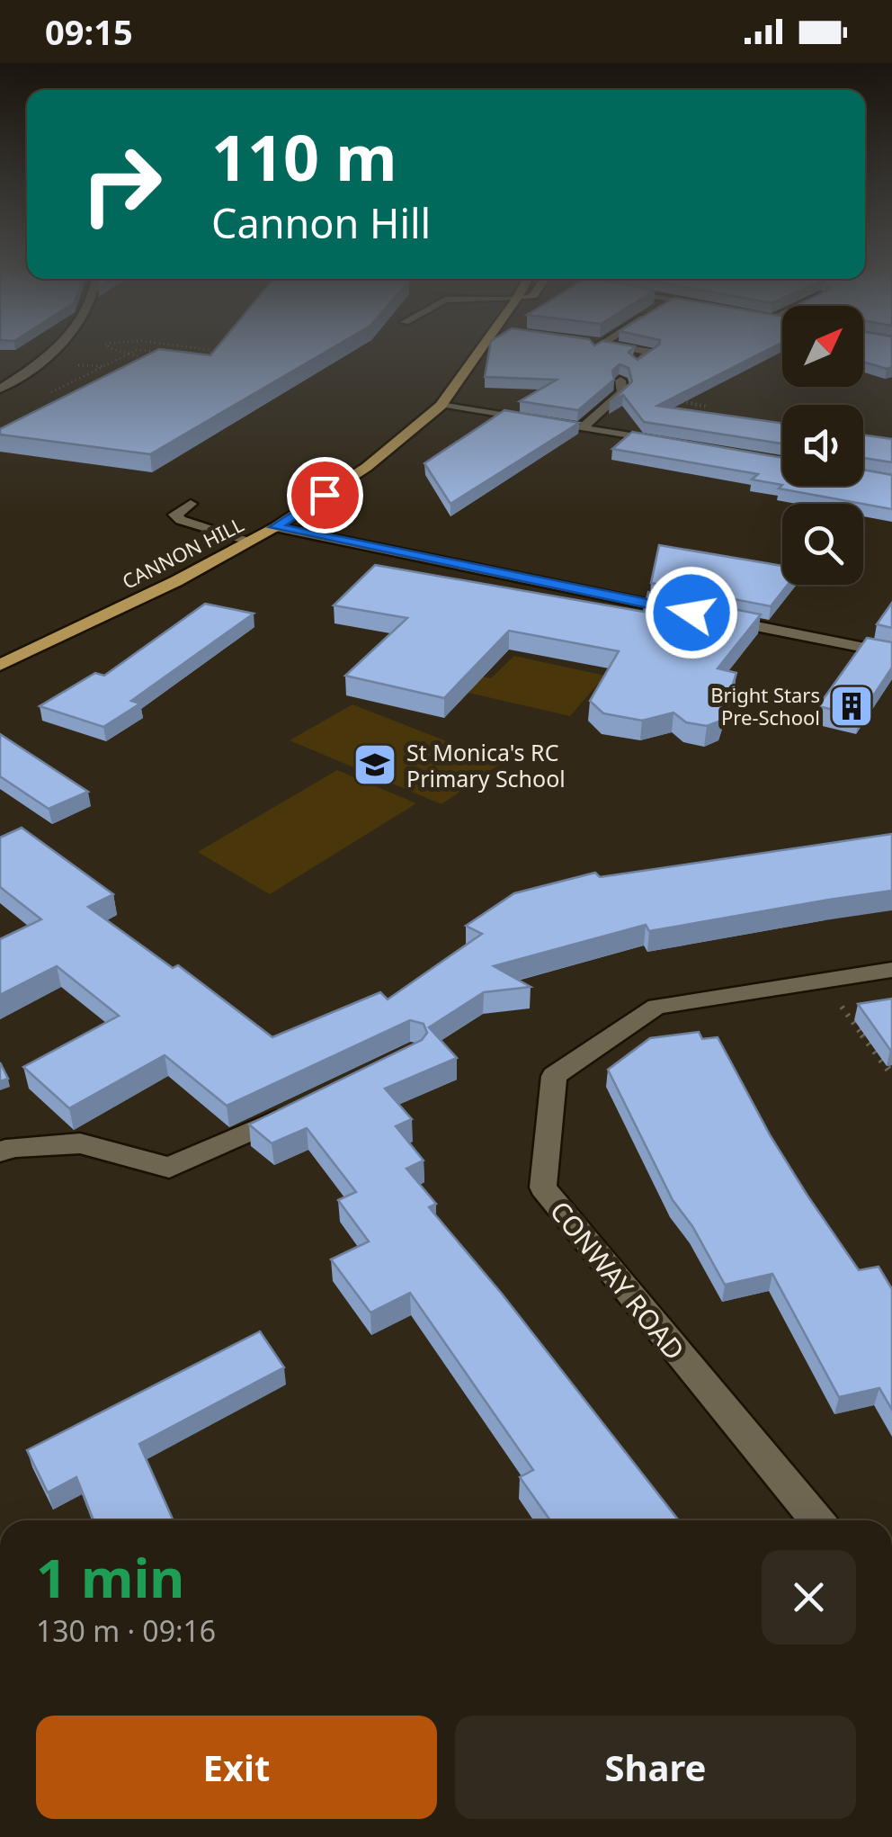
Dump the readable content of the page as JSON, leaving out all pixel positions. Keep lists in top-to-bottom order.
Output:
{
  "streets": {
    "main road": ["CANNON HILL"],
    "street": ["CONWAY ROAD"]
  },
  "places": {
    "building": ["Bright Stars Pre-School"],
    "school or university": ["St Monica's RC Primary School"]
  },
  "north": "top right",
  "page": {
    "status": "09:15",
    "turn": ["110 m", "Cannon Hill"],
    "heading": ["1 min", "130 m · 09:16"],
    "buttons": ["Exit", "Share"]
  }
}
